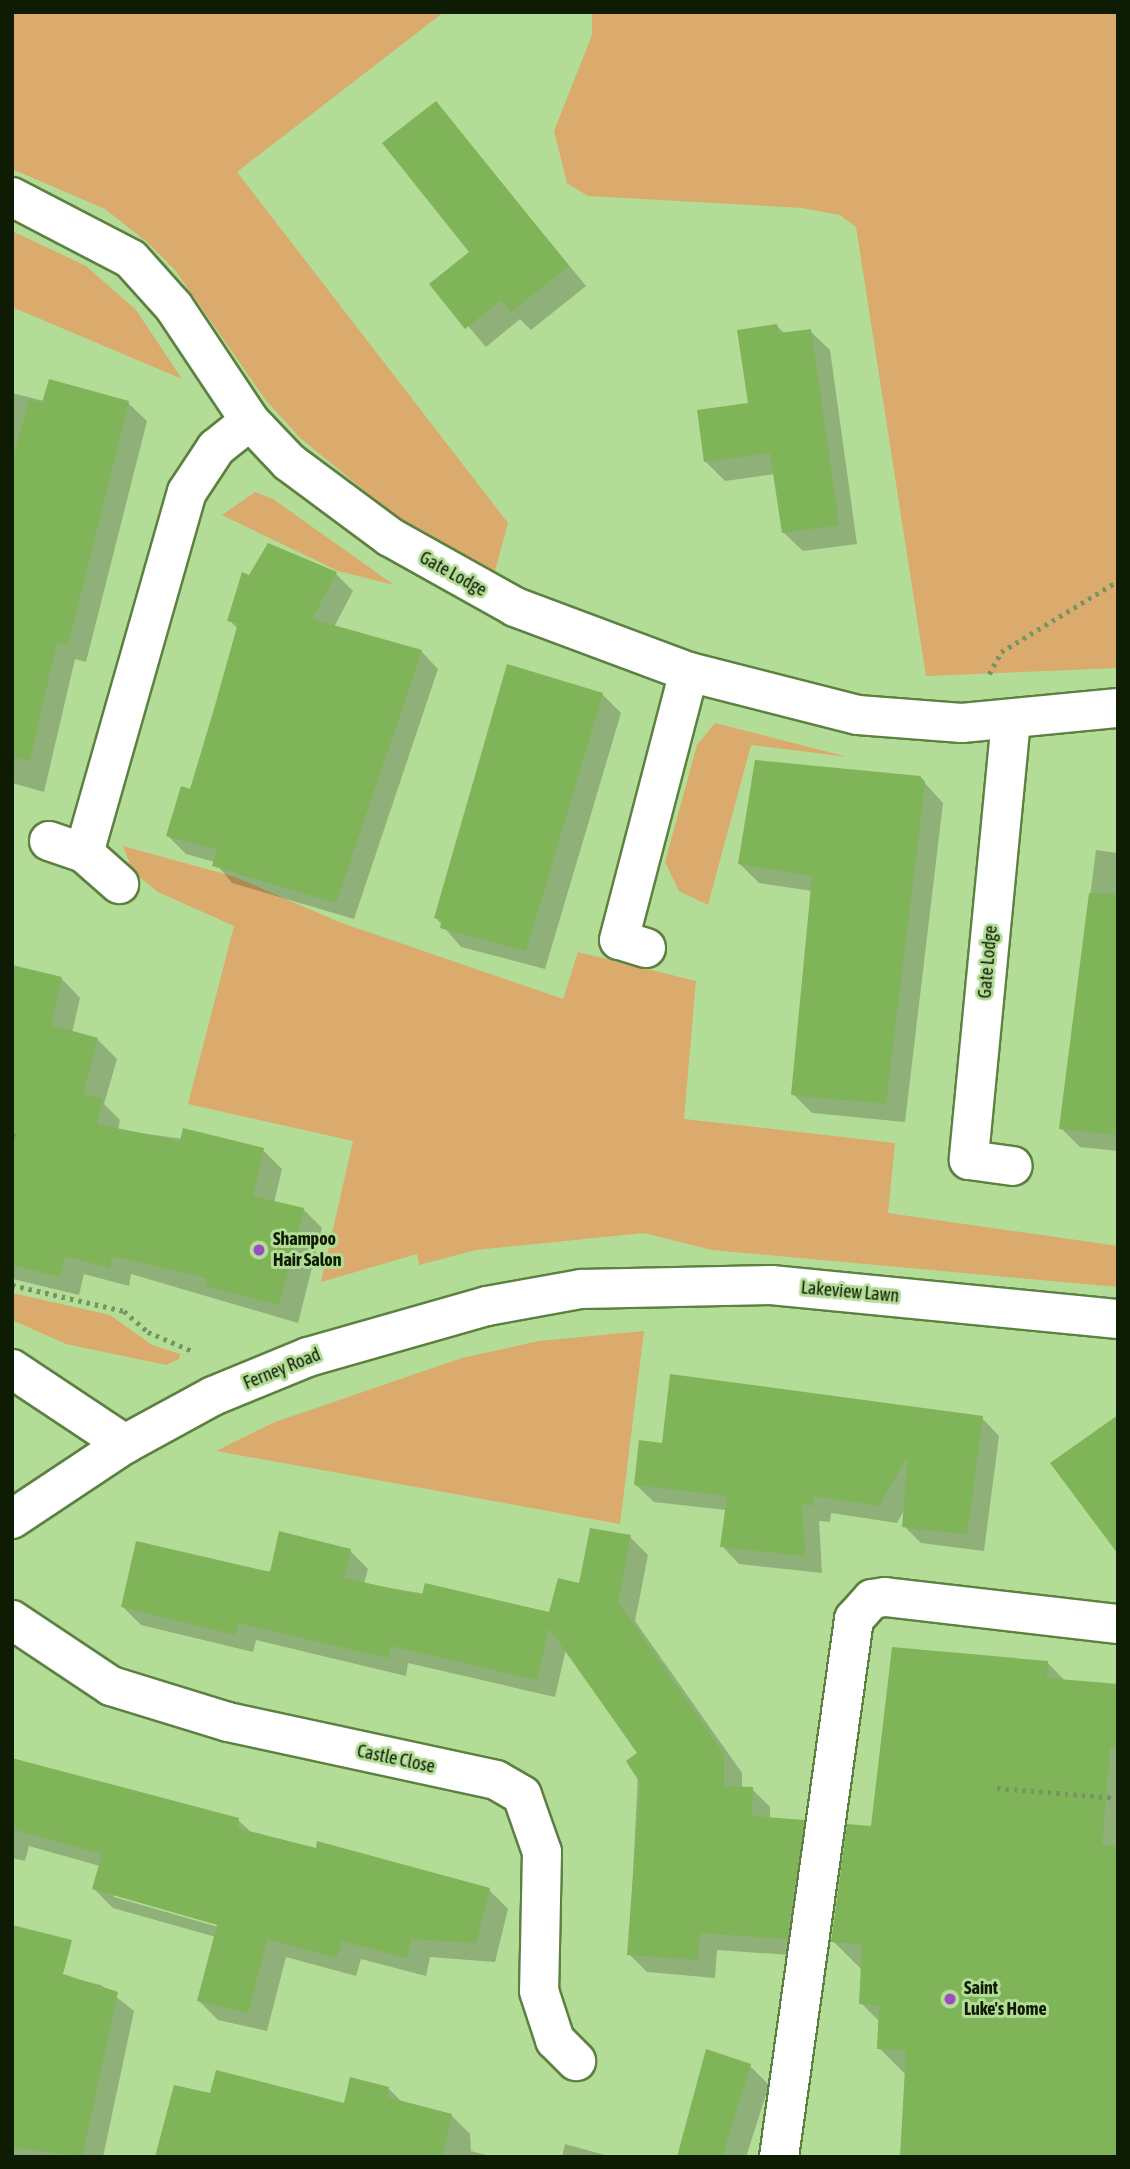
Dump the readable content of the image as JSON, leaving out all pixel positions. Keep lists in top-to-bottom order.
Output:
{
  "streets": {
    "street": [
      "Gate Lodge",
      "Lakeview Lawn",
      "Ferney Road",
      "Castle Close"
    ]
  },
  "crossings": [
    ["Lakeview Lawn", "Ferney Road"]
  ],
  "places": ["Shampoo Hair Salon", "Saint Luke's Home"]
}
